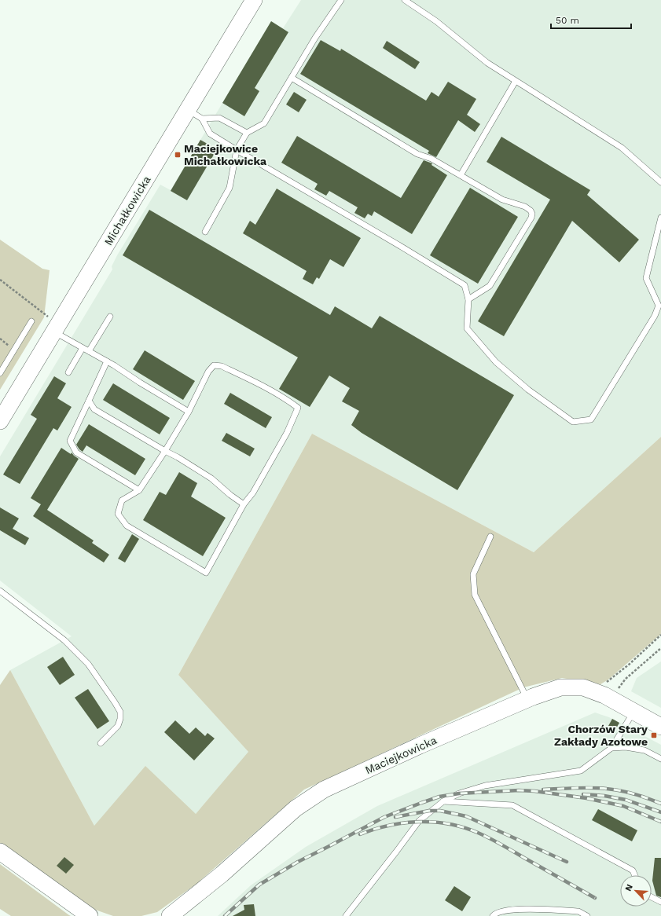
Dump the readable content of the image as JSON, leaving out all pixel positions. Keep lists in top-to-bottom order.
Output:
{
  "streets": {
    "street": ["Michałkowicka", "Maciejkowicka"]
  },
  "places": {
    "transit": ["Maciejkowice Michałkowicka", "Chorzów Stary Zakłady Azotowe"]
  },
  "scale_bar": "50 m",
  "north": "top left"
}
